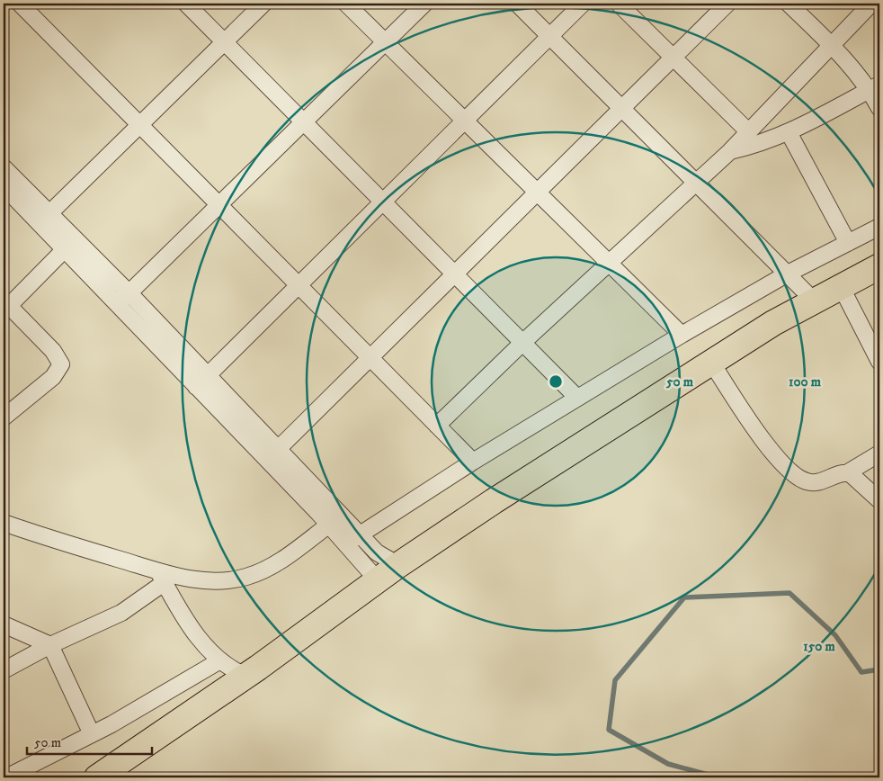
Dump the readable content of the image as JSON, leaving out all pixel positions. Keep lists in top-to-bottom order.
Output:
{
  "scale_bar": "50 m",
  "rings": ["50 m", "100 m", "150 m"]
}
